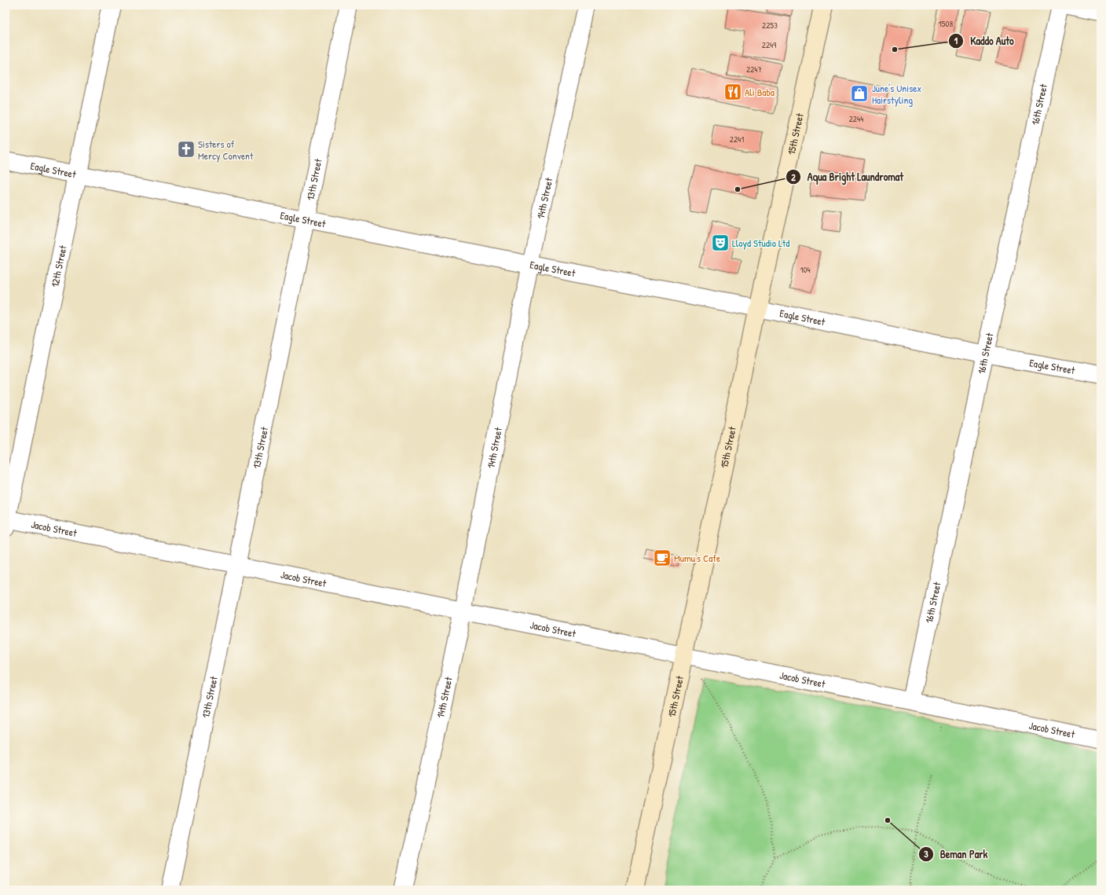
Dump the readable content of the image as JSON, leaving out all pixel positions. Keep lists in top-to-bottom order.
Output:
{
  "streets": {
    "street": [
      "16th Street",
      "15th Street",
      "Eagle Street",
      "13th Street",
      "14th Street",
      "12th Street",
      "Jacob Street"
    ]
  },
  "crossings": [
    ["16th Street", "Eagle Street"],
    ["16th Street", "Jacob Street"],
    ["15th Street", "Eagle Street"],
    ["15th Street", "Jacob Street"],
    ["Eagle Street", "13th Street"],
    ["Eagle Street", "14th Street"],
    ["Eagle Street", "12th Street"],
    ["13th Street", "Jacob Street"],
    ["14th Street", "Jacob Street"],
    ["12th Street", "Jacob Street"]
  ],
  "places": {
    "other": ["Kaddo Auto", "Aqua Bright Laundromat", "Beman Park"],
    "restaurant": ["Ali Baba"],
    "shop": ["June's Unisex Hairstyling"],
    "church": ["Sisters of Mercy Convent"],
    "theatre": ["Lloyd Studio Ltd"],
    "cafe": ["Mumu's Cafe"]
  },
  "house_numbers": [
    "1508",
    "2253",
    "2249",
    "2247",
    "2244",
    "2241",
    "104"
  ]
}
